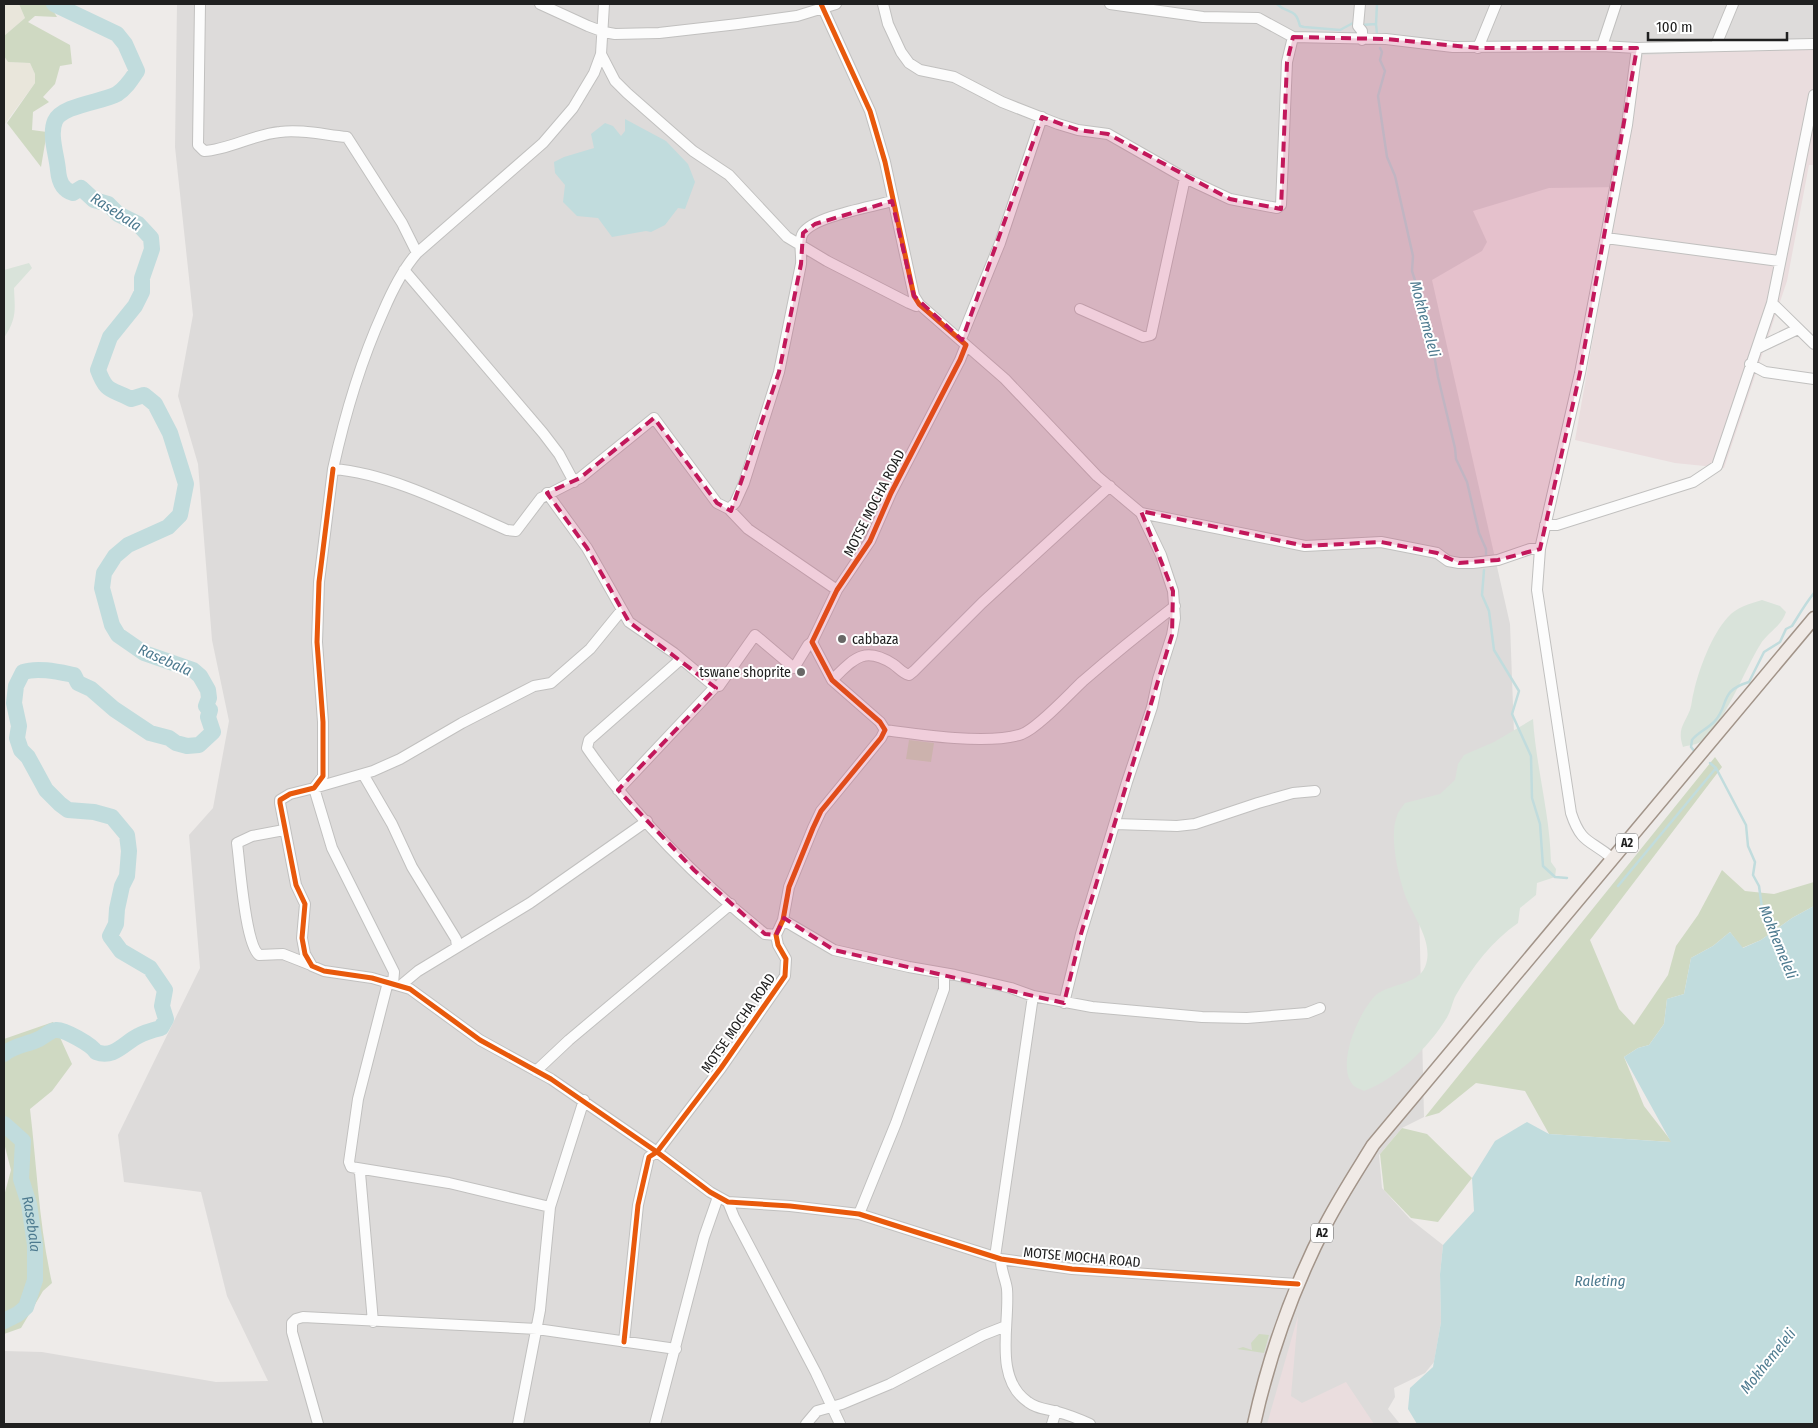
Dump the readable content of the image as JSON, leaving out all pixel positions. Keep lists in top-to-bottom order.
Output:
{
  "streets": {
    "main road": ["A2"],
    "street": ["MOTSE MOCHA ROAD"]
  },
  "crossings": [
    ["MOTSE MOCHA ROAD", "A2"]
  ],
  "water": ["Rasebala", "Mokhemeleli", "Raleting"],
  "places": ["cabbaza", "tswane shoprite"],
  "scale_bar": "100 m"
}
